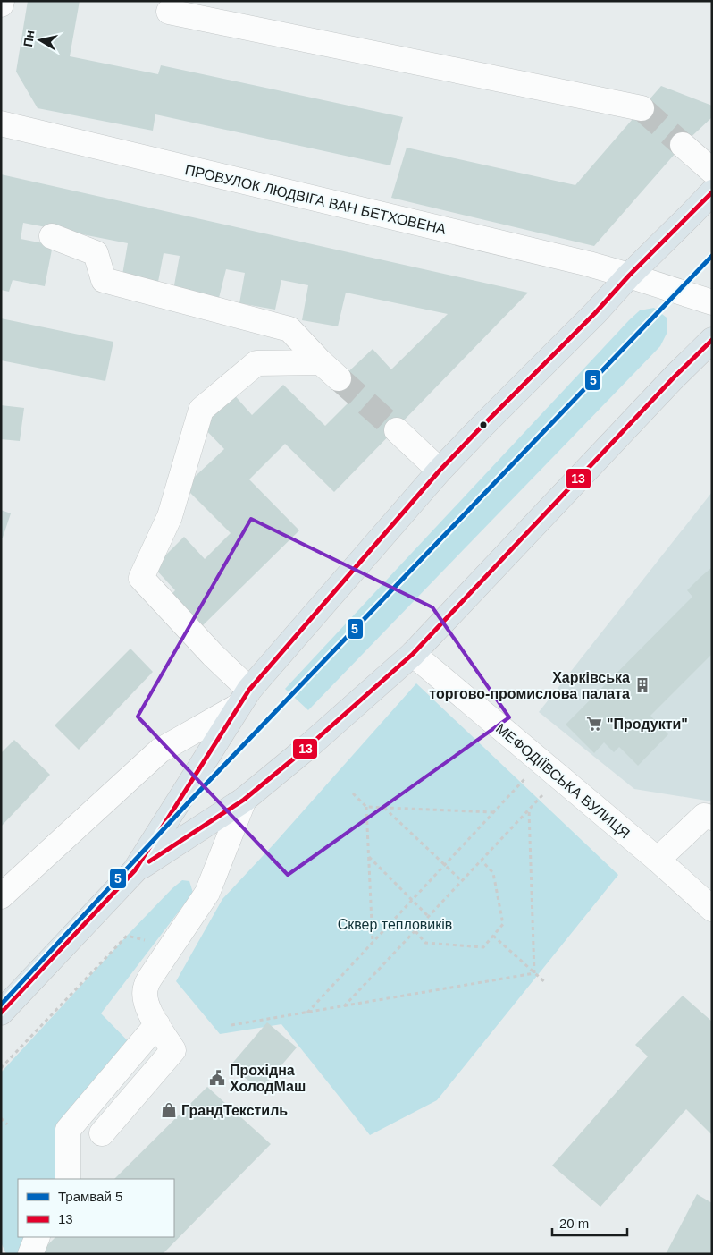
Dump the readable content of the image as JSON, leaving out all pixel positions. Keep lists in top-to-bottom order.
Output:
{
  "streets": {
    "street": ["ПРОВУЛОК ЛЮДВІГА ВАН БЕТХОВЕНА", "МЕФОДІЇВСЬКА ВУЛИЦЯ"]
  },
  "parks": ["Сквер тепловиків"],
  "places": {
    "building": ["Харківська торгово-промислова палата"],
    "supermarket": ["\"Продукти\""],
    "public building": ["Прохідна ХолодМаш"],
    "shop": ["ГрандТекстиль"]
  },
  "lines": ["transit line 13", "tram line 5"],
  "legend": ["Трамвай 5", "13"],
  "scale_bar": "20 m",
  "north": "left"
}
